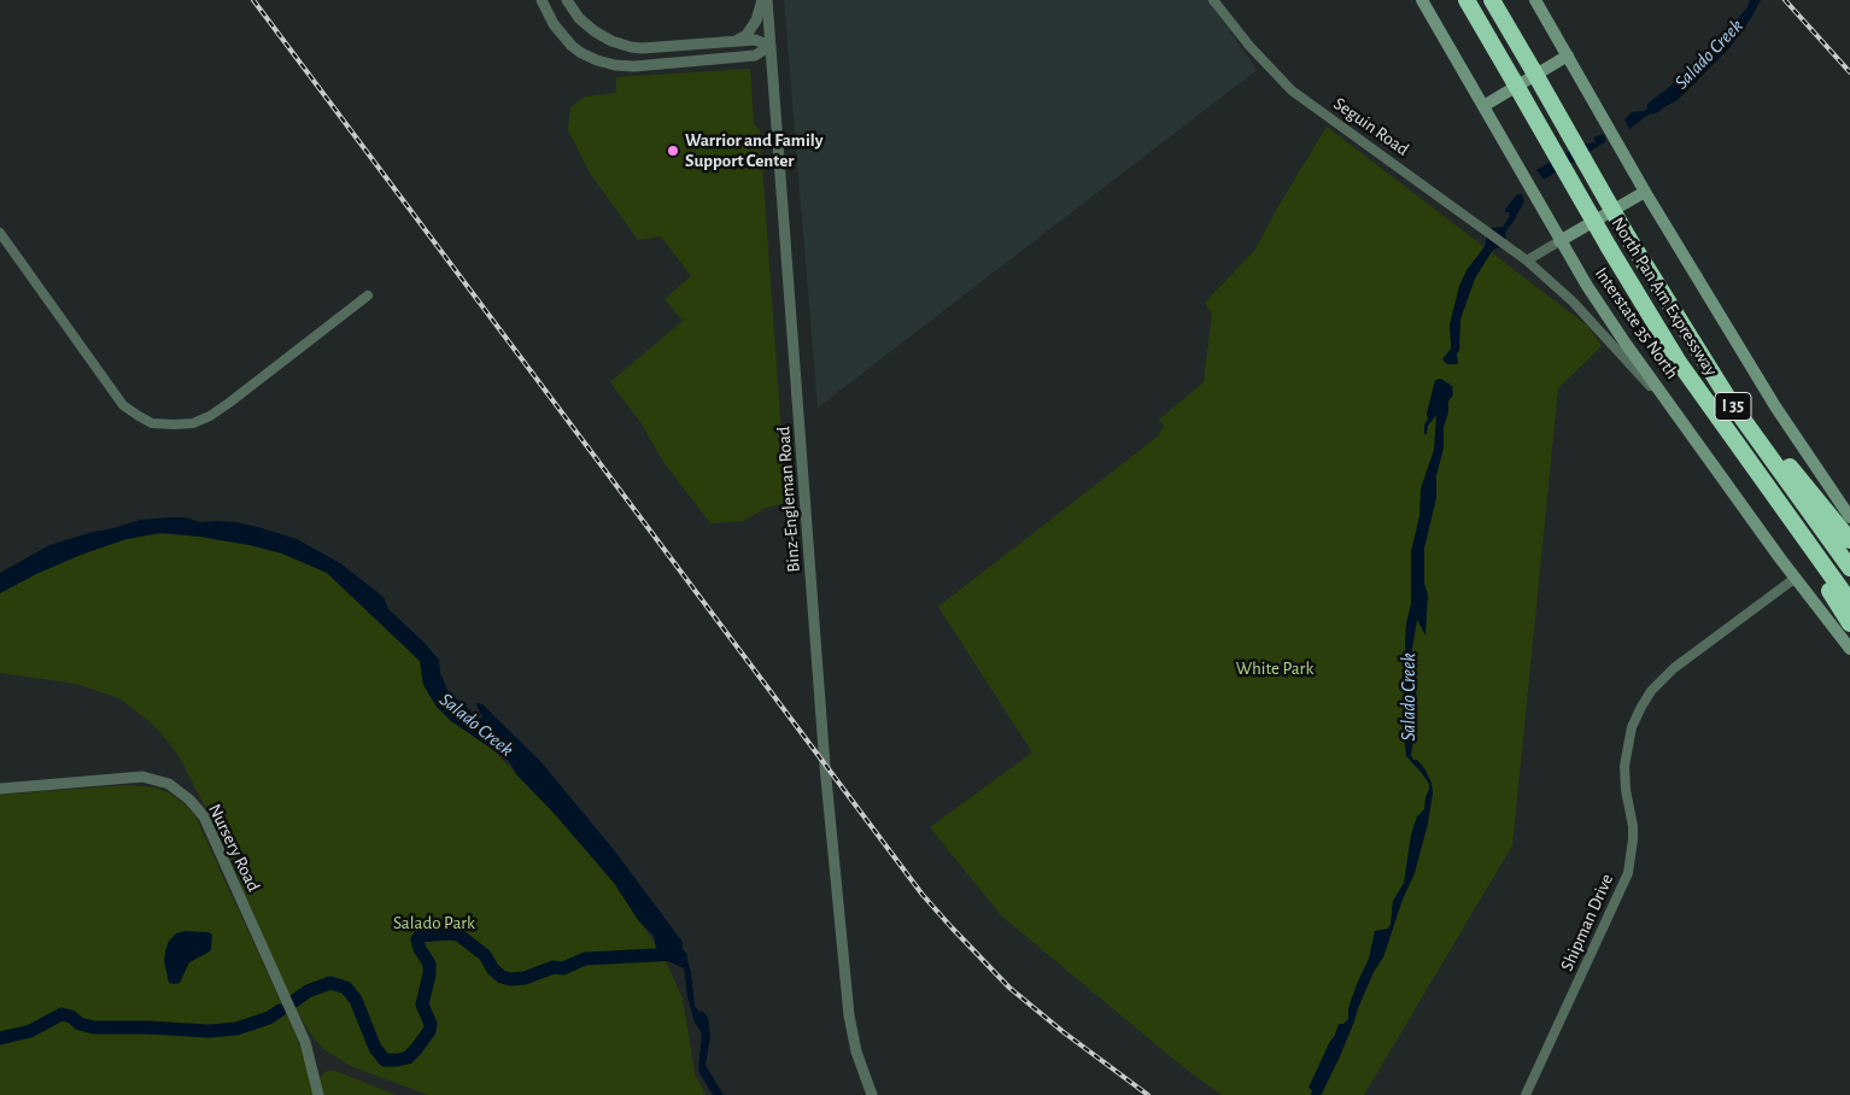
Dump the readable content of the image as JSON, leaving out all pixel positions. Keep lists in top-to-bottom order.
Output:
{
  "streets": {
    "highway": ["North Pan Am Expressway", "I 35"],
    "main road": ["Interstate 35 North"],
    "street": [
      "Seguin Road",
      "Binz-Engleman Road",
      "Nursery Road",
      "Shipman Drive"
    ]
  },
  "crossings": [
    ["Seguin Road", "Interstate 35 North"],
    ["Interstate 35 North", "Shipman Drive"]
  ],
  "water": ["Salado Creek"],
  "parks": ["White Park", "Salado Park"],
  "places": ["Warrior and Family Support Center"]
}
